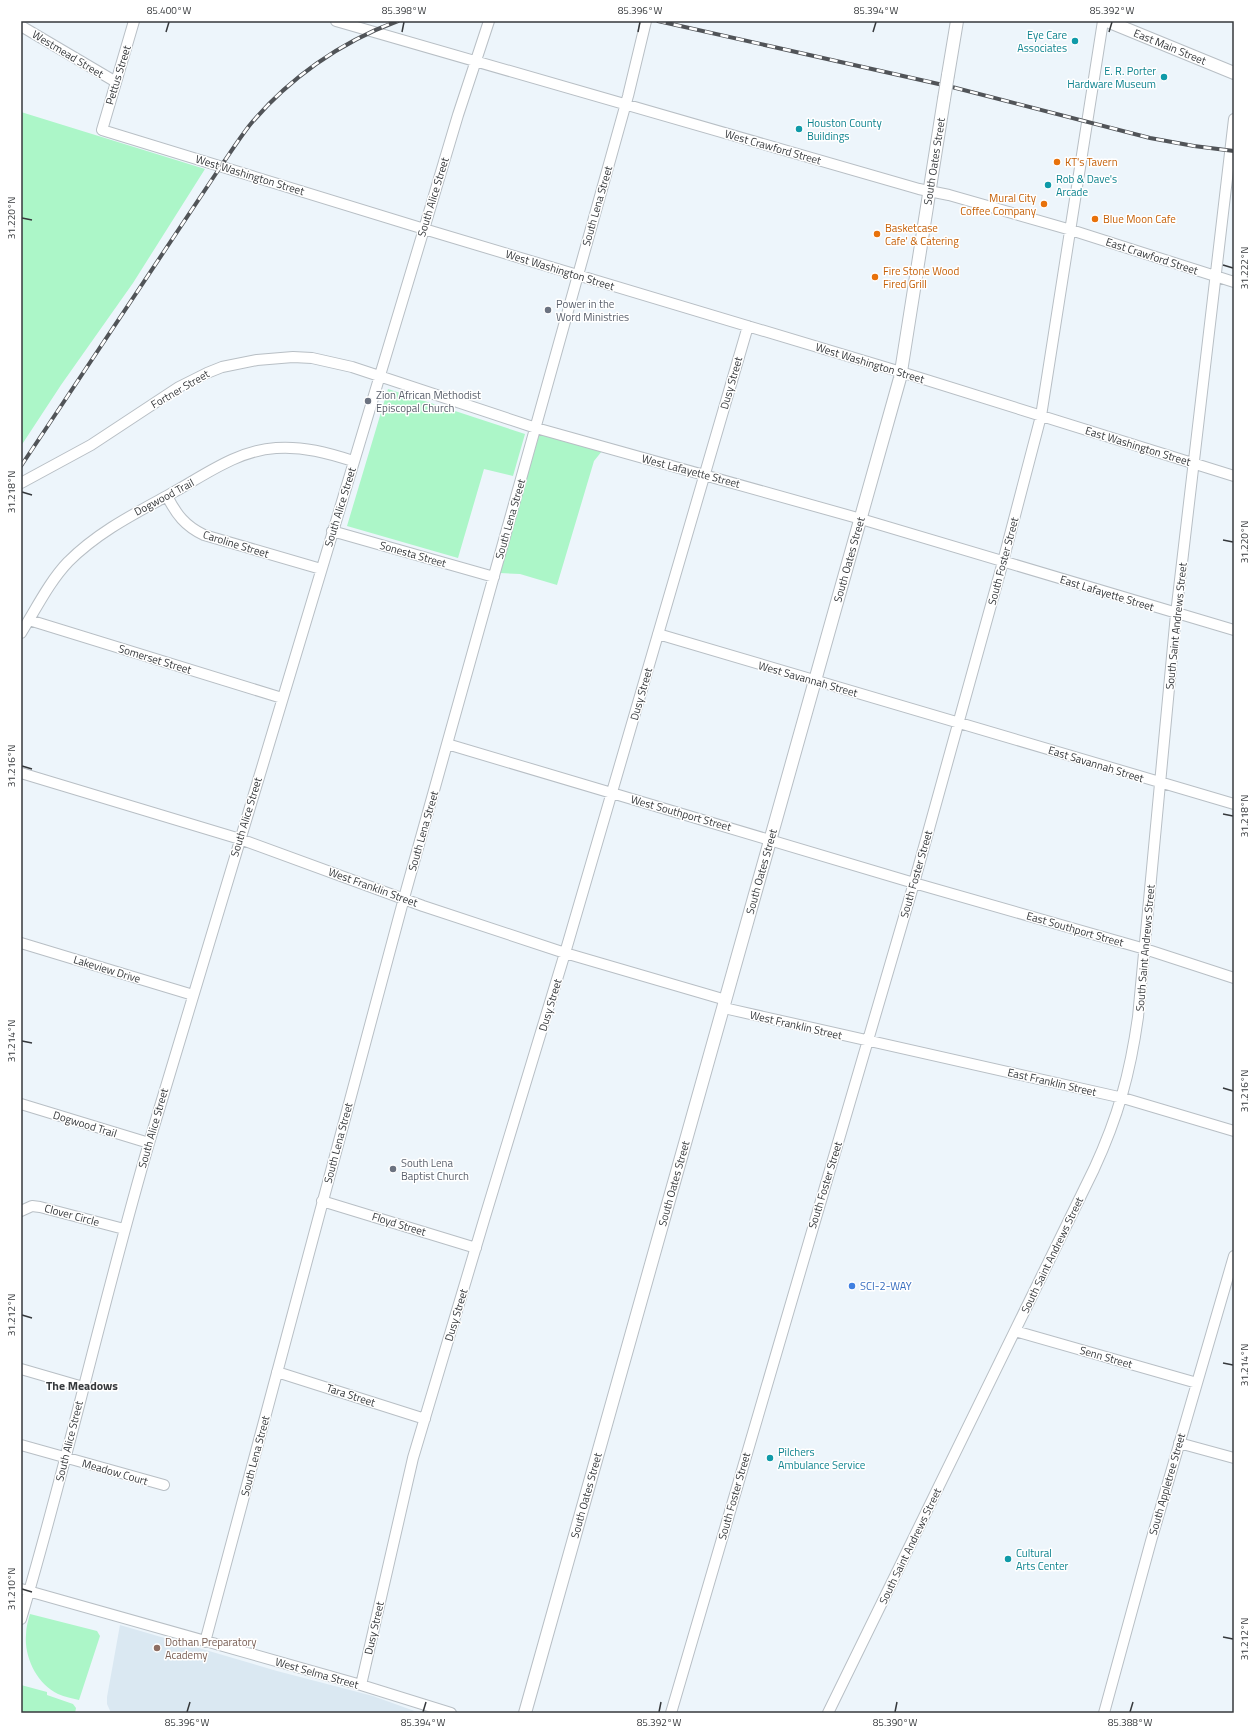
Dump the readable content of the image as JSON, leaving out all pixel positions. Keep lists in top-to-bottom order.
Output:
{
  "streets": {
    "main road": ["East Main Street", "South Oates Street"],
    "street": [
      "Westmead Street",
      "Pettus Street",
      "West Crawford Street",
      "West Washington Street",
      "South Alice Street",
      "South Lena Street",
      "East Crawford Street",
      "Dusy Street",
      "Fortner Street",
      "East Washington Street",
      "West Lafayette Street",
      "Dogwood Trail",
      "Caroline Street",
      "Sonesta Street",
      "South Foster Street",
      "East Lafayette Street",
      "South Saint Andrews Street",
      "Somerset Street",
      "West Savannah Street",
      "East Savannah Street",
      "West Southport Street",
      "West Franklin Street",
      "East Southport Street",
      "Lakeview Drive",
      "East Franklin Street",
      "Clover Circle",
      "Floyd Street",
      "Senn Street",
      "Tara Street",
      "Meadow Court",
      "South Appletree Street",
      "West Selma Street"
    ]
  },
  "crossings": [
    ["Westmead Street", "Pettus Street"],
    ["Pettus Street", "West Washington Street"],
    ["West Crawford Street", "South Oates Street"],
    ["West Crawford Street", "South Alice Street"],
    ["West Crawford Street", "South Lena Street"],
    ["West Crawford Street", "East Crawford Street"],
    ["West Crawford Street", "South Foster Street"],
    ["South Oates Street", "West Washington Street"],
    ["South Oates Street", "West Lafayette Street"],
    ["South Oates Street", "West Savannah Street"],
    ["South Oates Street", "West Southport Street"],
    ["South Oates Street", "West Franklin Street"],
    ["West Washington Street", "South Alice Street"],
    ["West Washington Street", "South Lena Street"],
    ["West Washington Street", "Dusy Street"],
    ["West Washington Street", "East Washington Street"],
    ["West Washington Street", "South Foster Street"],
    ["South Alice Street", "Fortner Street"],
    ["South Alice Street", "West Lafayette Street"],
    ["South Alice Street", "Dogwood Trail"],
    ["South Alice Street", "Caroline Street"],
    ["South Alice Street", "Sonesta Street"],
    ["South Alice Street", "Somerset Street"],
    ["South Alice Street", "West Franklin Street"],
    ["South Alice Street", "Lakeview Drive"],
    ["South Alice Street", "Clover Circle"],
    ["South Alice Street", "Meadow Court"],
    ["South Alice Street", "West Selma Street"],
    ["South Lena Street", "West Lafayette Street"],
    ["South Lena Street", "Sonesta Street"],
    ["South Lena Street", "West Southport Street"],
    ["South Lena Street", "West Franklin Street"],
    ["South Lena Street", "Floyd Street"],
    ["South Lena Street", "Tara Street"],
    ["South Lena Street", "West Selma Street"],
    ["East Crawford Street", "South Foster Street"],
    ["East Crawford Street", "South Saint Andrews Street"],
    ["Dusy Street", "West Lafayette Street"],
    ["Dusy Street", "West Savannah Street"],
    ["Dusy Street", "West Southport Street"],
    ["Dusy Street", "West Franklin Street"],
    ["Dusy Street", "Floyd Street"],
    ["Dusy Street", "Tara Street"],
    ["Dusy Street", "West Selma Street"],
    ["Fortner Street", "West Lafayette Street"],
    ["East Washington Street", "South Foster Street"],
    ["East Washington Street", "South Saint Andrews Street"],
    ["West Lafayette Street", "South Foster Street"],
    ["West Lafayette Street", "East Lafayette Street"],
    ["Dogwood Trail", "Caroline Street"],
    ["Dogwood Trail", "Somerset Street"],
    ["South Foster Street", "East Lafayette Street"],
    ["South Foster Street", "West Savannah Street"],
    ["South Foster Street", "East Savannah Street"],
    ["South Foster Street", "West Southport Street"],
    ["South Foster Street", "West Franklin Street"],
    ["South Foster Street", "East Southport Street"],
    ["South Foster Street", "East Franklin Street"],
    ["East Lafayette Street", "South Saint Andrews Street"],
    ["South Saint Andrews Street", "East Savannah Street"],
    ["South Saint Andrews Street", "East Southport Street"],
    ["South Saint Andrews Street", "East Franklin Street"],
    ["South Saint Andrews Street", "Senn Street"],
    ["West Savannah Street", "East Savannah Street"],
    ["West Southport Street", "East Southport Street"],
    ["West Franklin Street", "East Franklin Street"],
    ["Senn Street", "South Appletree Street"]
  ],
  "districts": ["The Meadows"],
  "places": [
    "Eye Care Associates",
    "E. R. Porter Hardware Museum",
    "Houston County Buildings",
    "KT's Tavern",
    "Rob & Dave's Arcade",
    "Mural City Coffee Company",
    "Blue Moon Cafe",
    "Basketcase Cafe' & Catering",
    "Fire Stone Wood Fired Grill",
    "Power in the Word Ministries",
    "Zion African Methodist Episcopal Church",
    "South Lena Baptist Church",
    "SCI-2-WAY",
    "Pilchers Ambulance Service",
    "Cultural Arts Center",
    "Dothan Preparatory Academy"
  ],
  "coordinates": [
    "85.400°W",
    "85.398°W",
    "85.396°W",
    "85.394°W",
    "85.392°W",
    "31.220°N",
    "31.222°N",
    "31.218°N",
    "31.216°N",
    "31.214°N",
    "31.212°N",
    "31.210°N",
    "85.390°W",
    "85.388°W"
  ]
}
